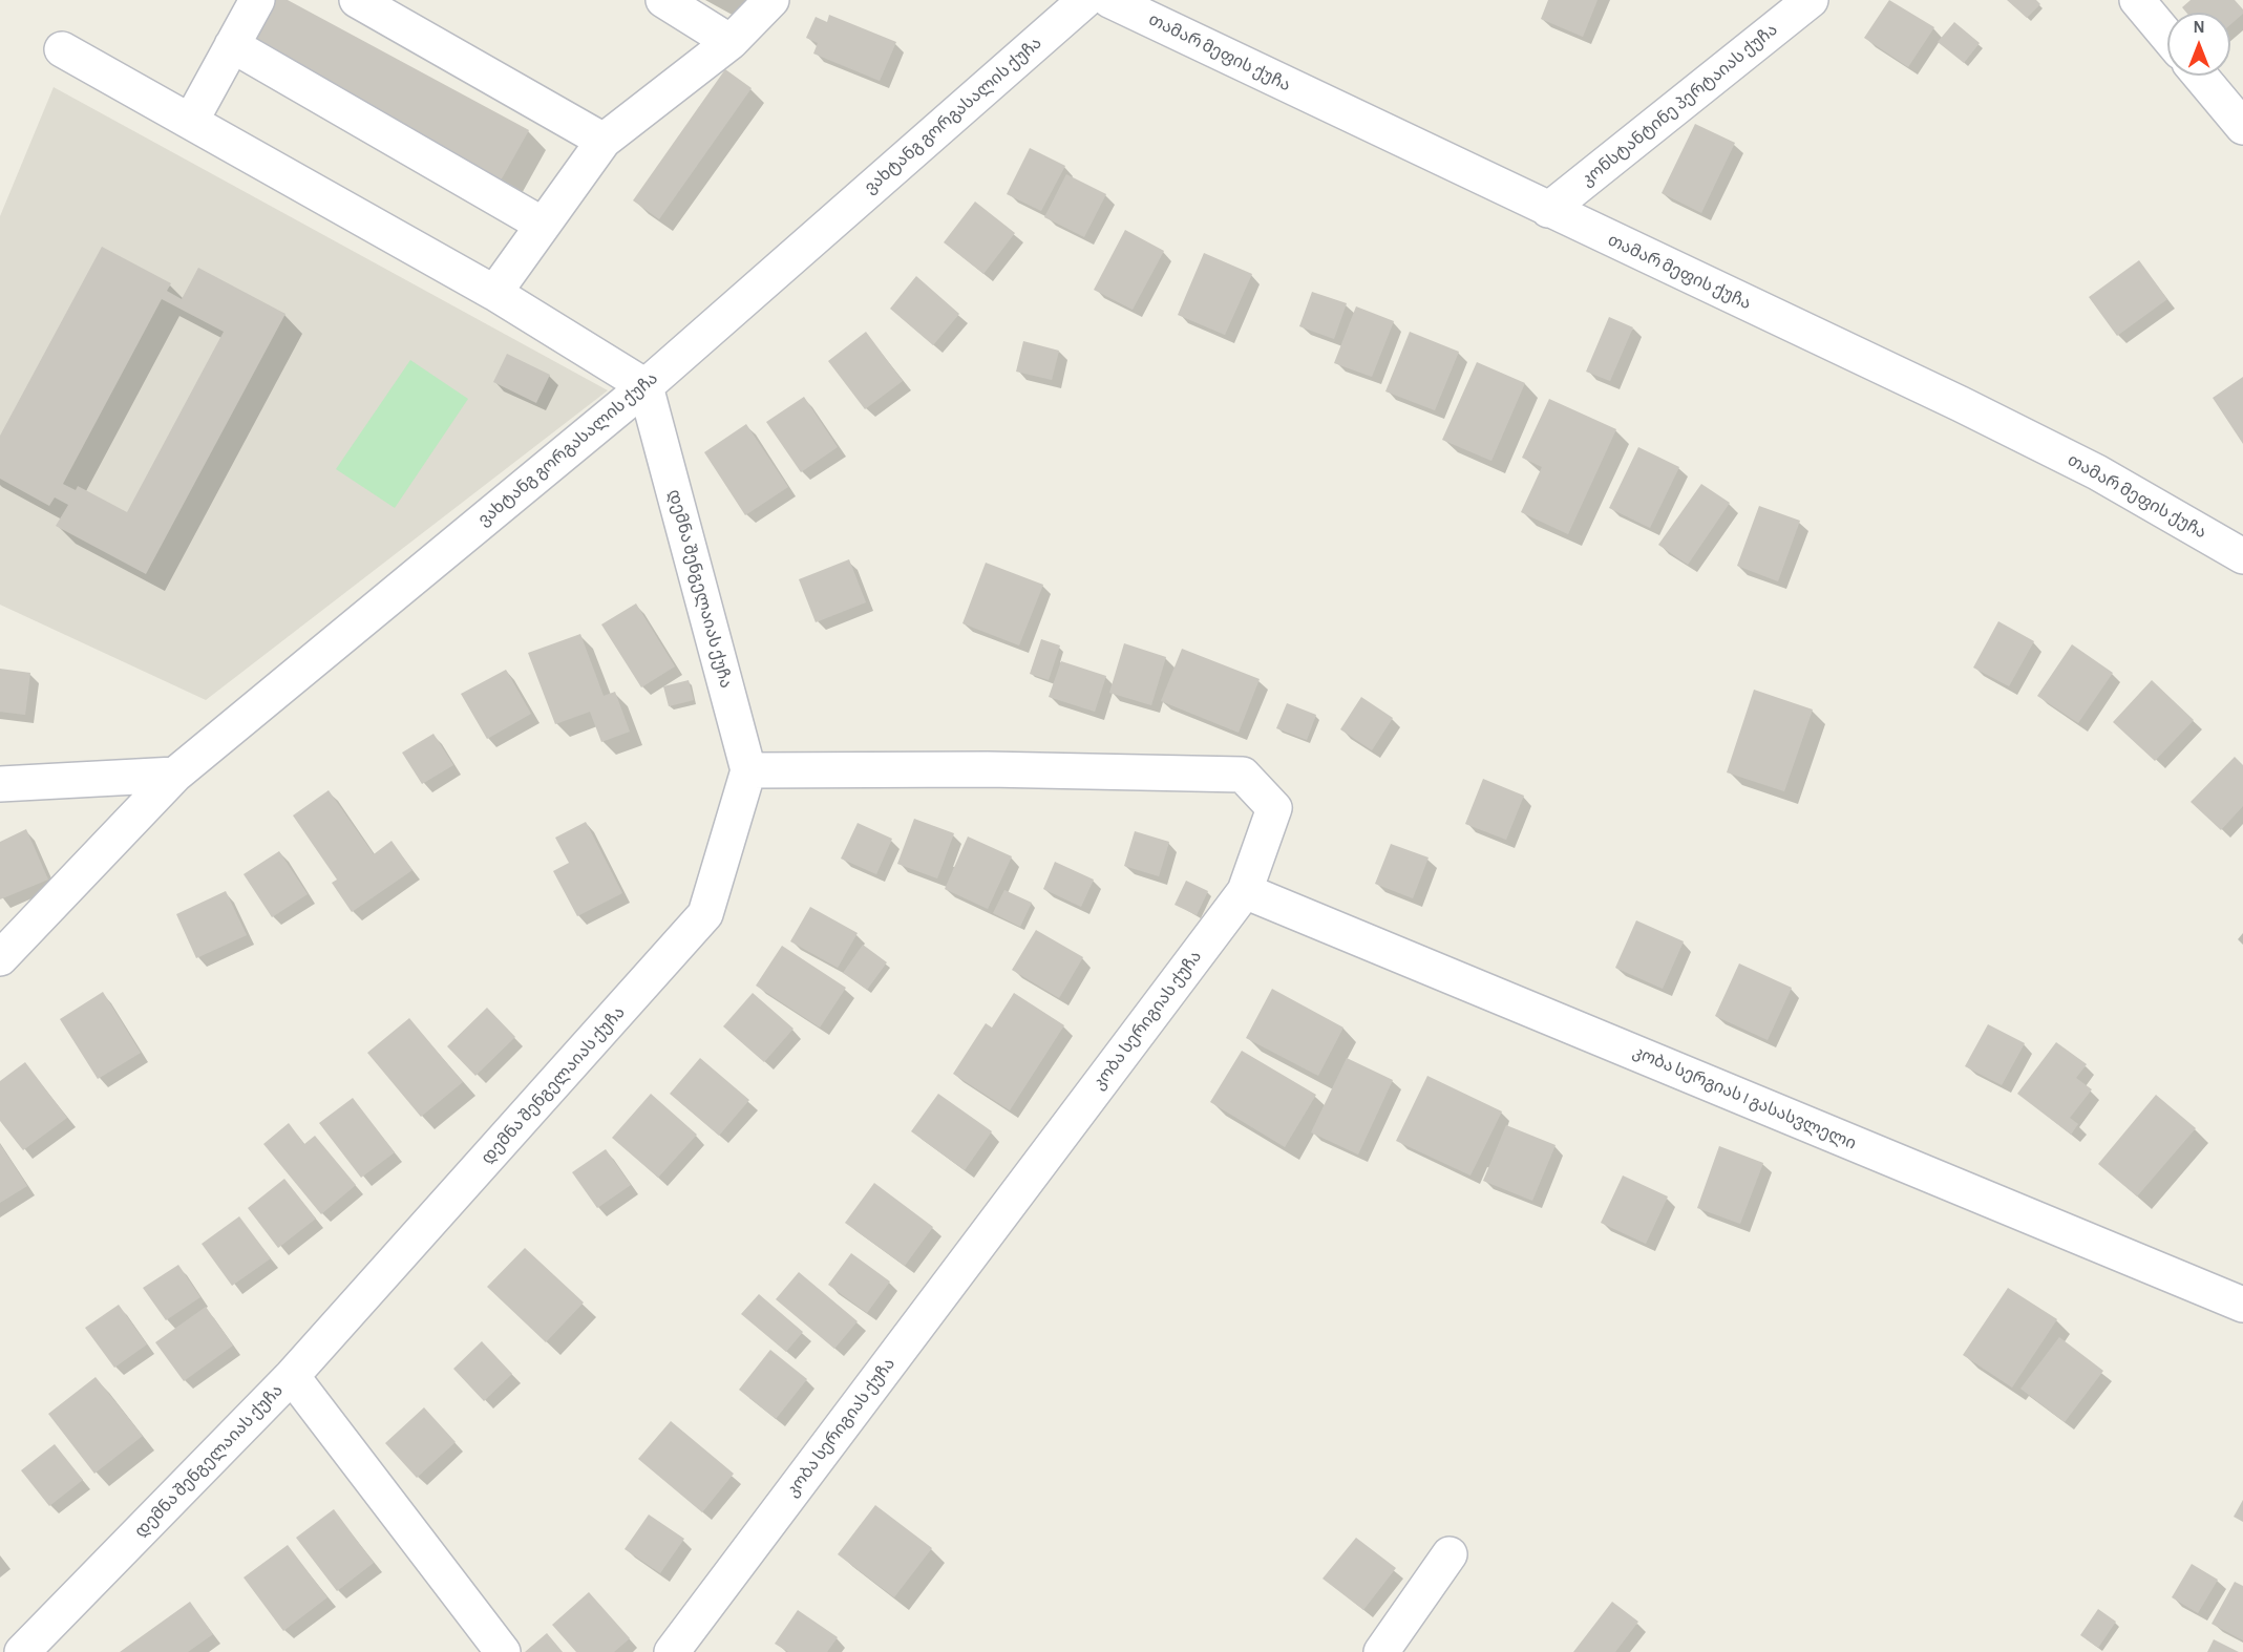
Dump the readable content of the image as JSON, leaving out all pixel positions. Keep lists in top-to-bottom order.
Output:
{
  "streets": {
    "street": [
      "თამარ მეფის ქუჩა",
      "კონსტანტინე პერტაიას ქუჩა",
      "ვახტანგ გორგასალის ქუჩა",
      "დემნა შენგელაიას ქუჩა",
      "კობა სერიგიას ქუჩა",
      "კობა სერგიას I გასასვლელი"
    ]
  },
  "crossings": [
    ["თამარ მეფის ქუჩა", "კონსტანტინე პერტაიას ქუჩა"],
    ["ვახტანგ გორგასალის ქუჩა", "დემნა შენგელაიას ქუჩა"],
    ["დემნა შენგელაიას ქუჩა", "კობა სერიგიას ქუჩა"],
    ["კობა სერიგიას ქუჩა", "კობა სერგიას I გასასვლელი"]
  ],
  "north": "top"
}
